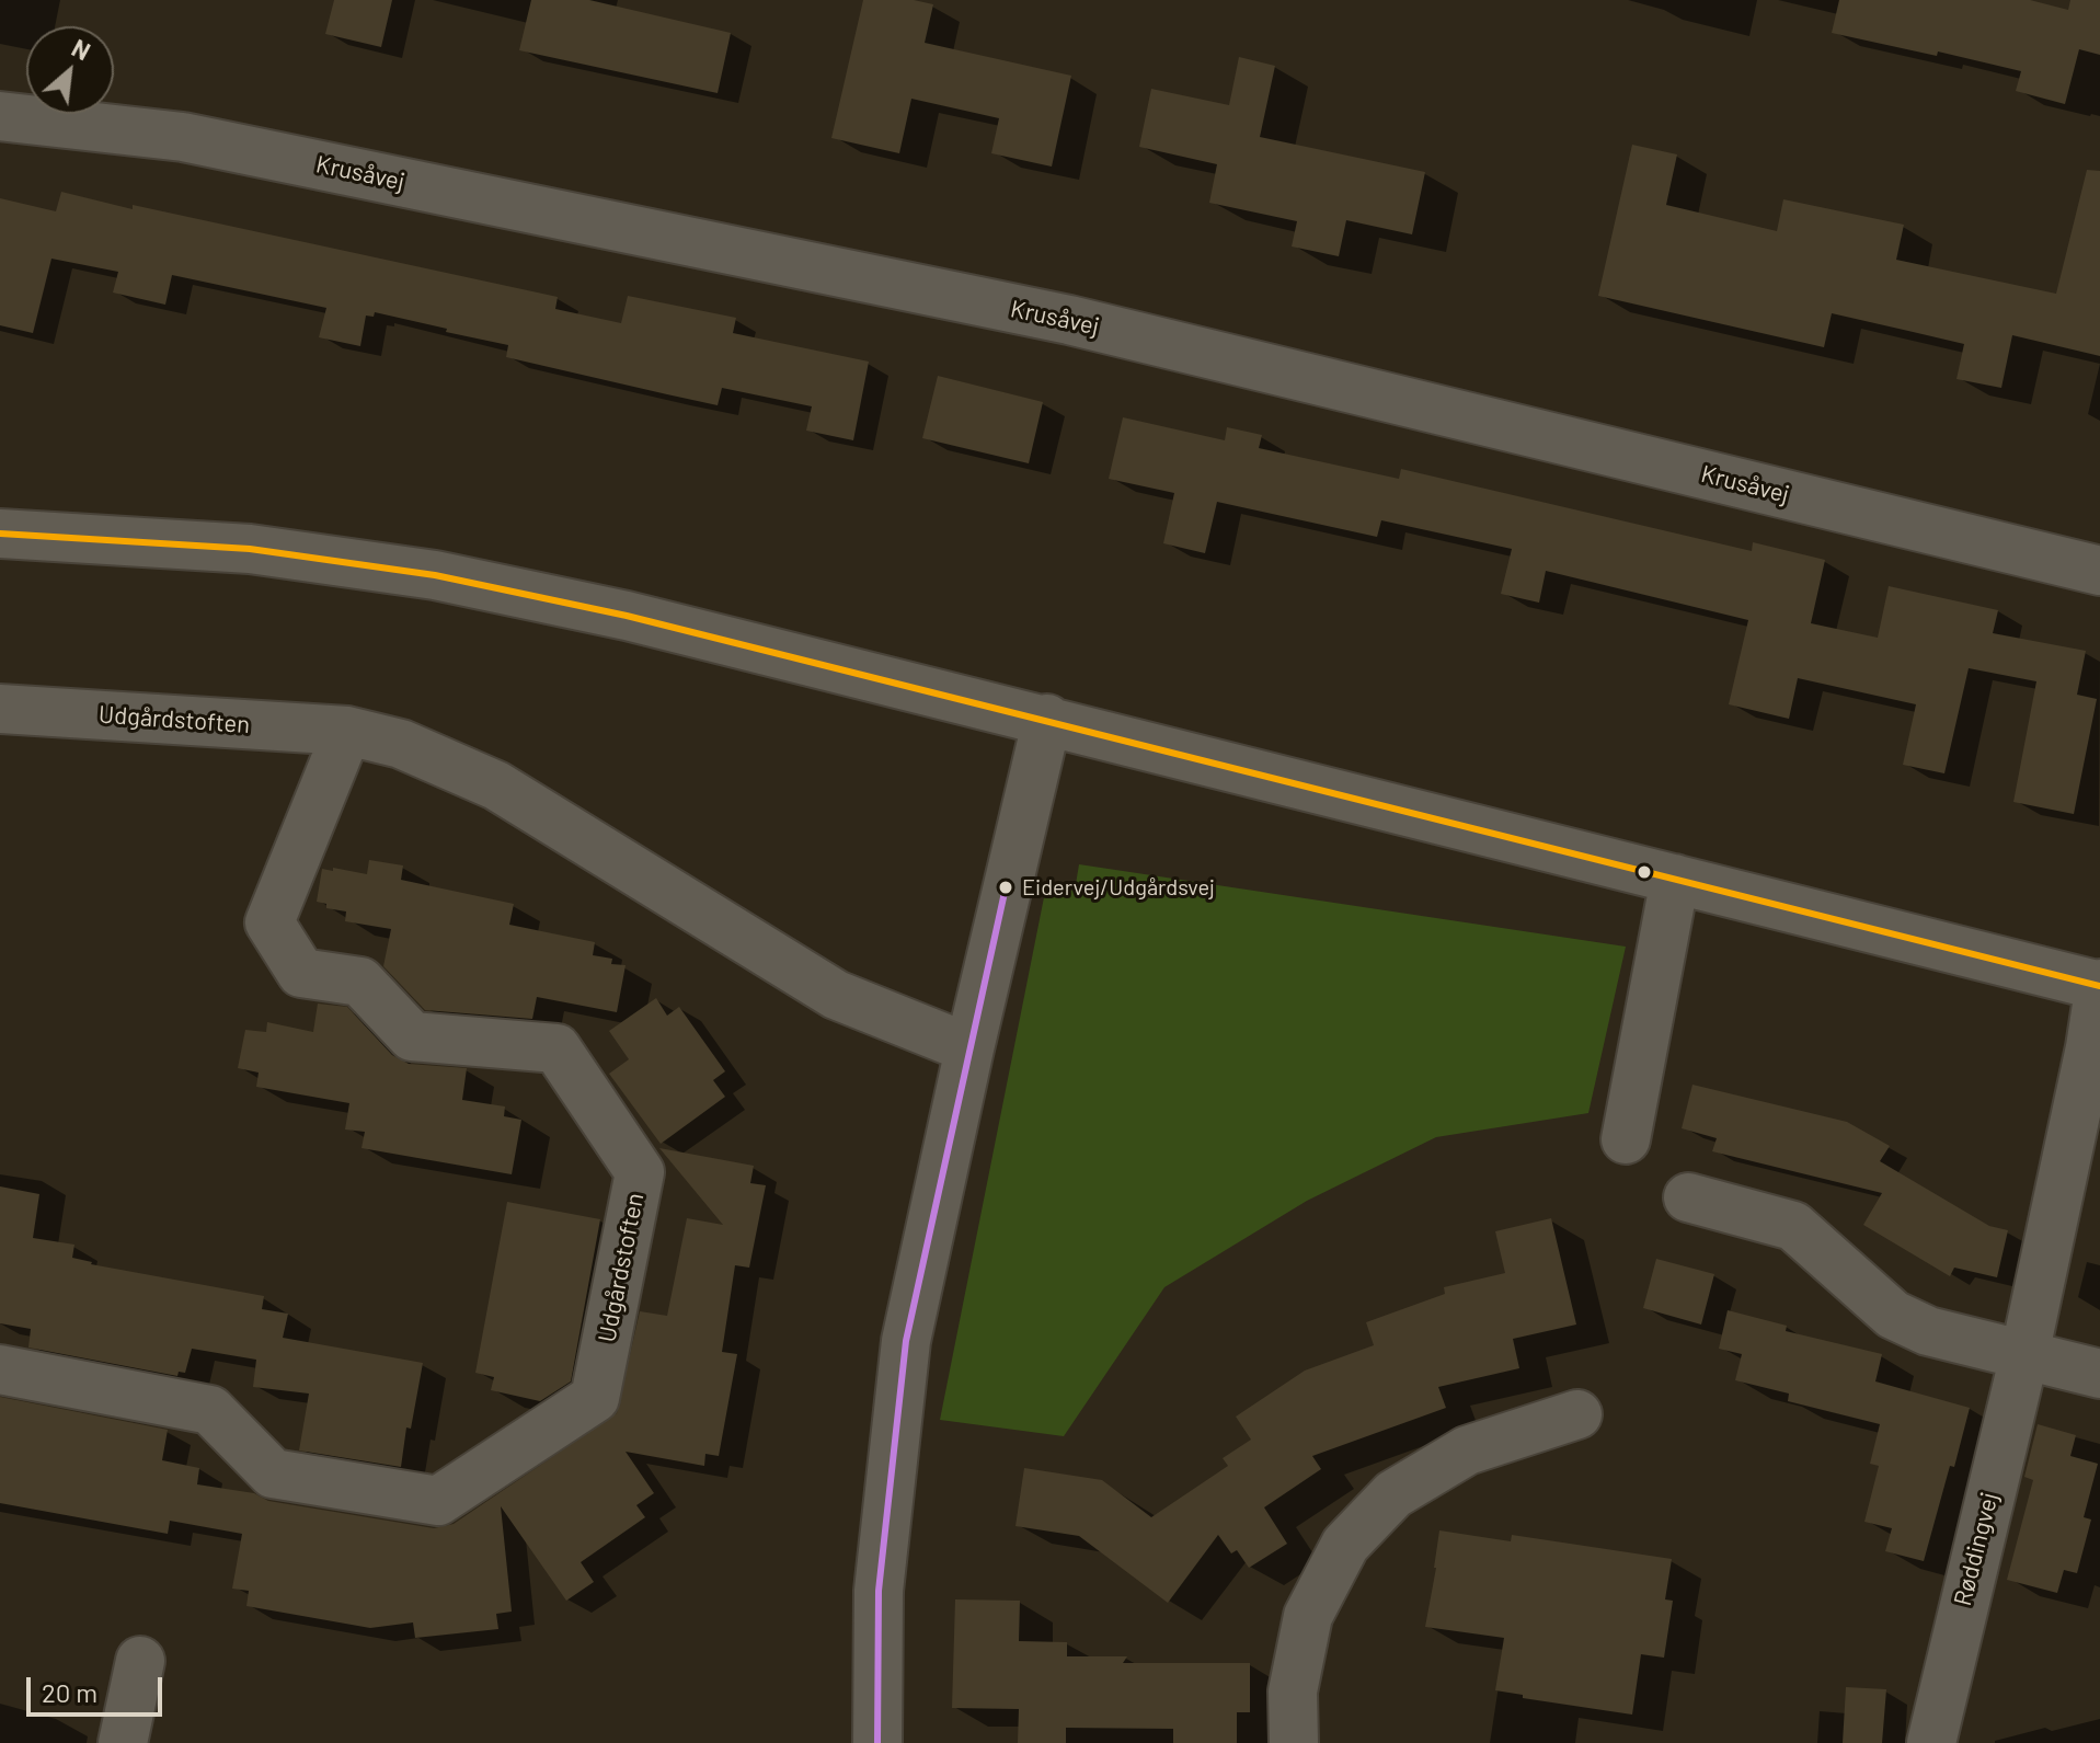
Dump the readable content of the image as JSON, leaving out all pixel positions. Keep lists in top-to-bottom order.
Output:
{
  "streets": {
    "street": ["Krusåvej", "Udgårdstoften", "Røddingvej"]
  },
  "places": ["Eidervej/Udgårdsvej"],
  "scale_bar": "20 m",
  "north": "top right"
}
